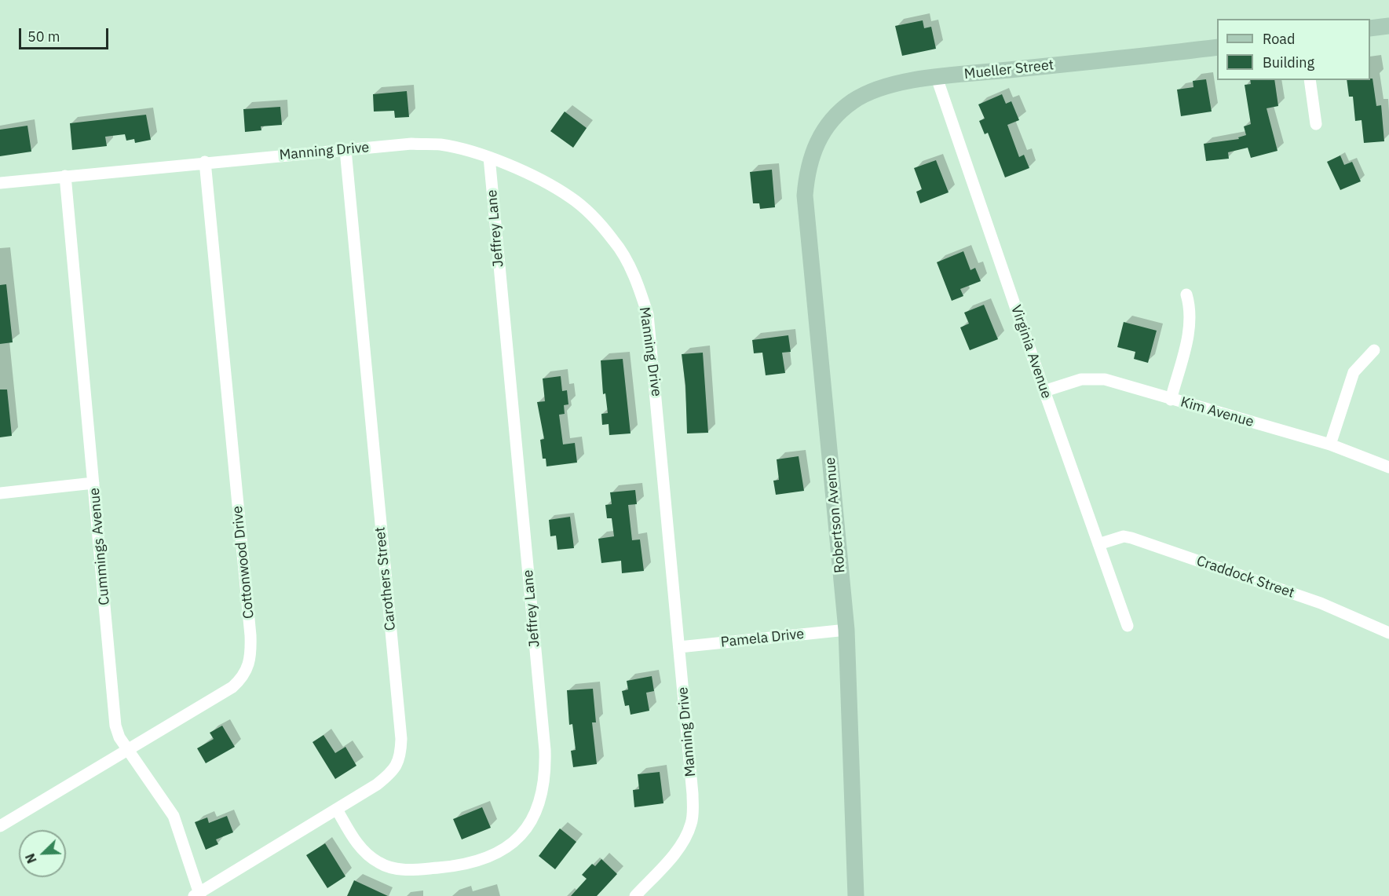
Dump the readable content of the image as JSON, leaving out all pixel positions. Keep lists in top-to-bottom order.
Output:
{
  "streets": {
    "street": [
      "Mueller Street",
      "Manning Drive",
      "Jeffrey Lane",
      "Virginia Avenue",
      "Kim Avenue",
      "Robertson Avenue",
      "Cummings Avenue",
      "Cottonwood Drive",
      "Craddock Street",
      "Carothers Street",
      "Pamela Drive"
    ]
  },
  "crossings": [
    ["Mueller Street", "Virginia Avenue"],
    ["Mueller Street", "Robertson Avenue"],
    ["Manning Drive", "Jeffrey Lane"],
    ["Manning Drive", "Cummings Avenue"],
    ["Manning Drive", "Cottonwood Drive"],
    ["Manning Drive", "Carothers Street"],
    ["Manning Drive", "Pamela Drive"],
    ["Jeffrey Lane", "Carothers Street"],
    ["Virginia Avenue", "Kim Avenue"],
    ["Virginia Avenue", "Craddock Street"],
    ["Robertson Avenue", "Pamela Drive"],
    ["Cummings Avenue", "Cottonwood Drive"],
    ["Cummings Avenue", "Carothers Street"]
  ],
  "legend": ["Road", "Building"],
  "scale_bar": "50 m",
  "north": "bottom left"
}
